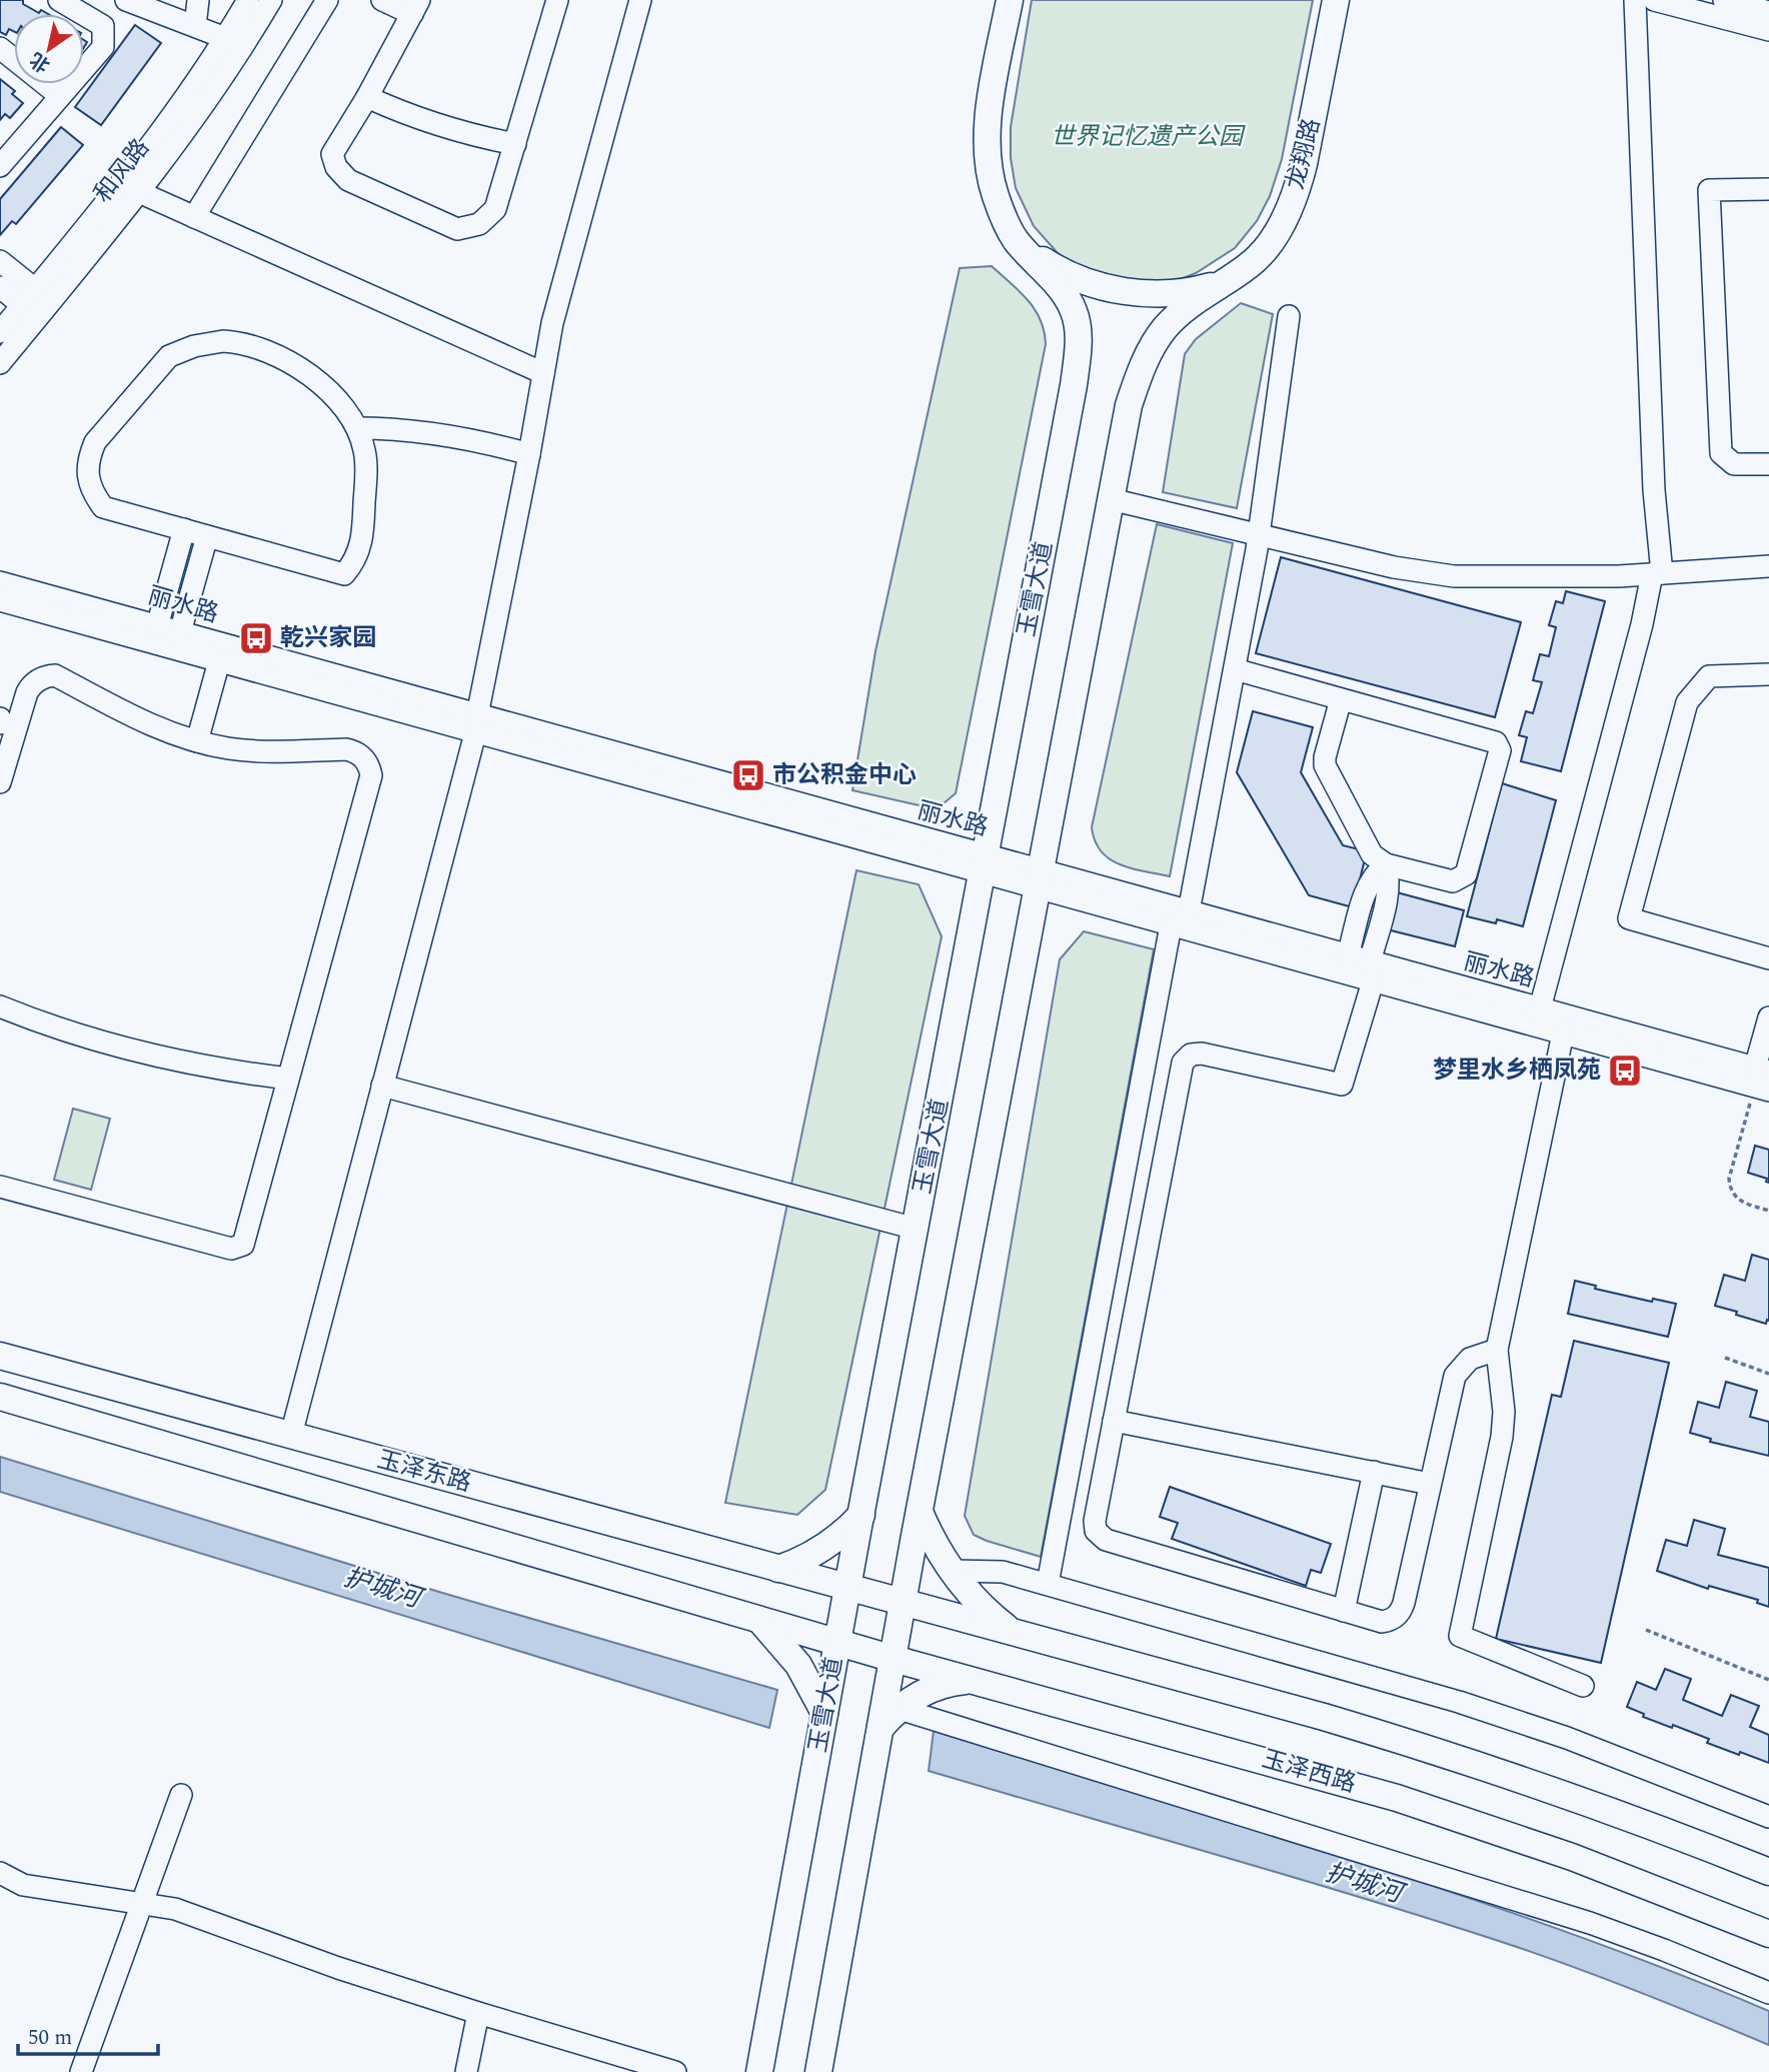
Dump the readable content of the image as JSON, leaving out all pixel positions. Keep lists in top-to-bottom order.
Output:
{
  "streets": {
    "main road": [
      "龙翔路",
      "玉雪大道",
      "玉泽东路",
      "玉泽西路"
    ],
    "street": ["和风路", "丽水路"]
  },
  "crossings": [
    ["玉雪大道", "丽水路"],
    ["玉雪大道", "玉泽东路"],
    ["玉雪大道", "玉泽西路"],
    ["玉泽东路", "玉泽西路"]
  ],
  "water": ["护城河"],
  "parks": ["世界记忆遗产公园"],
  "places": {
    "bus stop": ["乾兴家园", "市公积金中心", "梦里水乡栖凤苑"]
  },
  "scale_bar": "50 m",
  "north": "bottom left"
}
